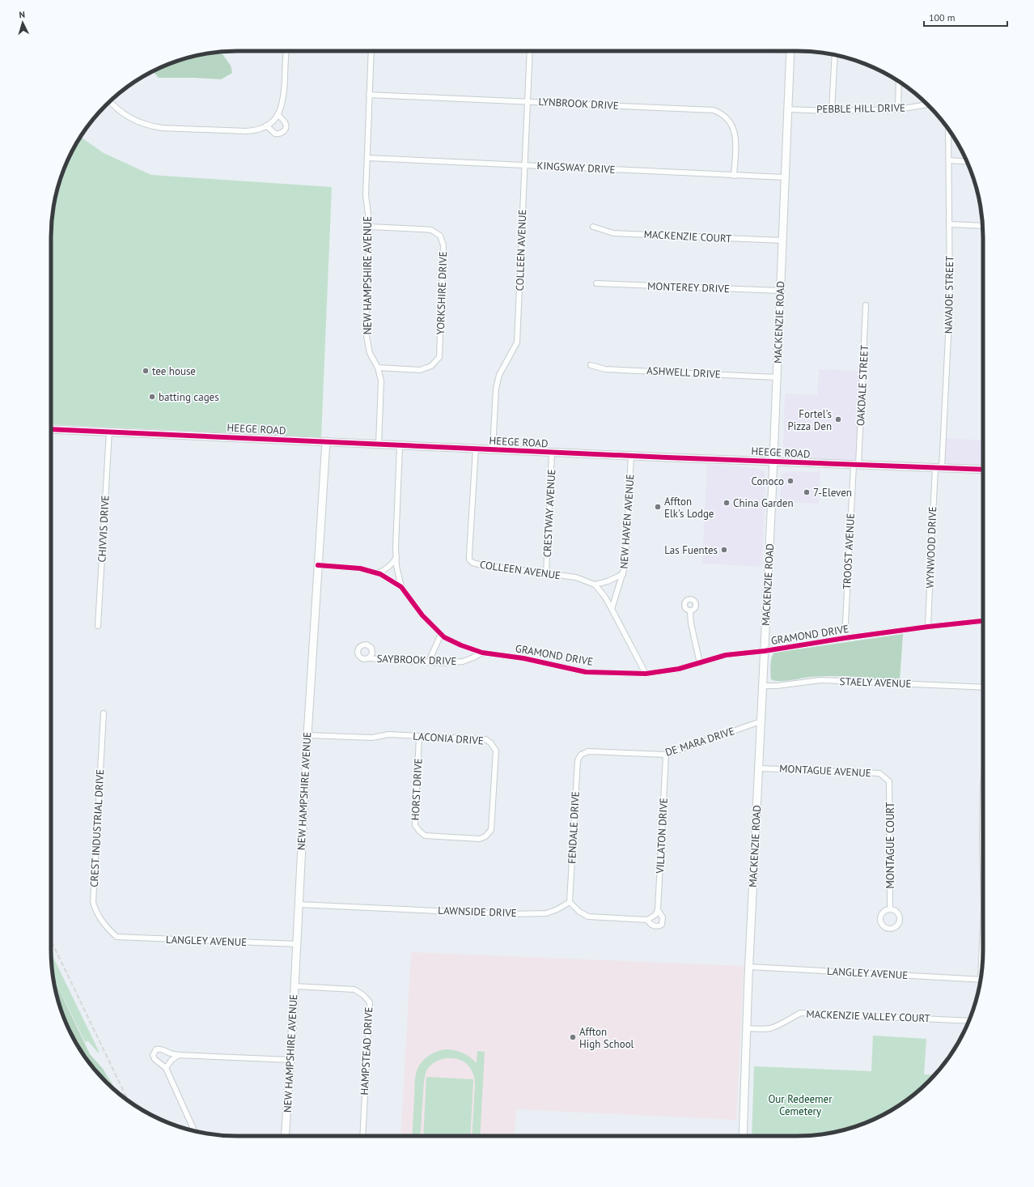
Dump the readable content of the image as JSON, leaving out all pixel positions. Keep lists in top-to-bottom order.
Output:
{
  "streets": {
    "street": [
      "LYNBROOK DRIVE",
      "PEBBLE HILL DRIVE",
      "KINGSWAY DRIVE",
      "MACKENZIE COURT",
      "COLLEEN AVENUE",
      "NEW HAMPSHIRE AVENUE",
      "MONTEREY DRIVE",
      "YORKSHIRE DRIVE",
      "NAVAJOE STREET",
      "MACKENZIE ROAD",
      "ASHWELL DRIVE",
      "OAKDALE STREET",
      "HEEGE ROAD",
      "CRESTWAY AVENUE",
      "NEW HAVEN AVENUE",
      "CHIVVIS DRIVE",
      "WYNWOOD DRIVE",
      "TROOST AVENUE",
      "GRAMOND DRIVE",
      "SAYBROOK DRIVE",
      "STAELY AVENUE",
      "LACONIA DRIVE",
      "DE MARA DRIVE",
      "MONTAGUE AVENUE",
      "HORST DRIVE",
      "FENDALE DRIVE",
      "CREST INDUSTRIAL DRIVE",
      "VILLATON DRIVE",
      "MONTAGUE COURT",
      "LAWNSIDE DRIVE",
      "LANGLEY AVENUE",
      "MACKENZIE VALLEY COURT",
      "HAMPSTEAD DRIVE"
    ]
  },
  "crossings": [
    ["LYNBROOK DRIVE", "KINGSWAY DRIVE"],
    ["LYNBROOK DRIVE", "COLLEEN AVENUE"],
    ["LYNBROOK DRIVE", "NEW HAMPSHIRE AVENUE"],
    ["PEBBLE HILL DRIVE", "MACKENZIE ROAD"],
    ["KINGSWAY DRIVE", "COLLEEN AVENUE"],
    ["KINGSWAY DRIVE", "NEW HAMPSHIRE AVENUE"],
    ["KINGSWAY DRIVE", "MACKENZIE ROAD"],
    ["MACKENZIE COURT", "MACKENZIE ROAD"],
    ["COLLEEN AVENUE", "HEEGE ROAD"],
    ["COLLEEN AVENUE", "CRESTWAY AVENUE"],
    ["COLLEEN AVENUE", "NEW HAVEN AVENUE"],
    ["NEW HAMPSHIRE AVENUE", "YORKSHIRE DRIVE"],
    ["NEW HAMPSHIRE AVENUE", "HEEGE ROAD"],
    ["NEW HAMPSHIRE AVENUE", "GRAMOND DRIVE"],
    ["NEW HAMPSHIRE AVENUE", "LACONIA DRIVE"],
    ["NEW HAMPSHIRE AVENUE", "LAWNSIDE DRIVE"],
    ["NEW HAMPSHIRE AVENUE", "LANGLEY AVENUE"],
    ["NEW HAMPSHIRE AVENUE", "HAMPSTEAD DRIVE"],
    ["MONTEREY DRIVE", "MACKENZIE ROAD"],
    ["NAVAJOE STREET", "HEEGE ROAD"],
    ["NAVAJOE STREET", "WYNWOOD DRIVE"],
    ["MACKENZIE ROAD", "ASHWELL DRIVE"],
    ["MACKENZIE ROAD", "HEEGE ROAD"],
    ["MACKENZIE ROAD", "GRAMOND DRIVE"],
    ["MACKENZIE ROAD", "STAELY AVENUE"],
    ["MACKENZIE ROAD", "DE MARA DRIVE"],
    ["MACKENZIE ROAD", "MONTAGUE AVENUE"],
    ["MACKENZIE ROAD", "LANGLEY AVENUE"],
    ["MACKENZIE ROAD", "MACKENZIE VALLEY COURT"],
    ["OAKDALE STREET", "HEEGE ROAD"],
    ["OAKDALE STREET", "TROOST AVENUE"],
    ["HEEGE ROAD", "CRESTWAY AVENUE"],
    ["HEEGE ROAD", "NEW HAVEN AVENUE"],
    ["HEEGE ROAD", "CHIVVIS DRIVE"],
    ["HEEGE ROAD", "WYNWOOD DRIVE"],
    ["HEEGE ROAD", "TROOST AVENUE"],
    ["WYNWOOD DRIVE", "GRAMOND DRIVE"],
    ["TROOST AVENUE", "GRAMOND DRIVE"],
    ["GRAMOND DRIVE", "SAYBROOK DRIVE"],
    ["LACONIA DRIVE", "HORST DRIVE"],
    ["DE MARA DRIVE", "FENDALE DRIVE"],
    ["DE MARA DRIVE", "VILLATON DRIVE"],
    ["MONTAGUE AVENUE", "MONTAGUE COURT"],
    ["FENDALE DRIVE", "LAWNSIDE DRIVE"],
    ["CREST INDUSTRIAL DRIVE", "LANGLEY AVENUE"]
  ],
  "parks": ["Our Redeemer Cemetery"],
  "places": [
    "tee house",
    "batting cages",
    "Fortel's Pizza Den",
    "Conoco",
    "7-Eleven",
    "China Garden",
    "Affton Elk's Lodge",
    "Las Fuentes",
    "Affton High School"
  ],
  "scale_bar": "100 m",
  "north": "top"
}
